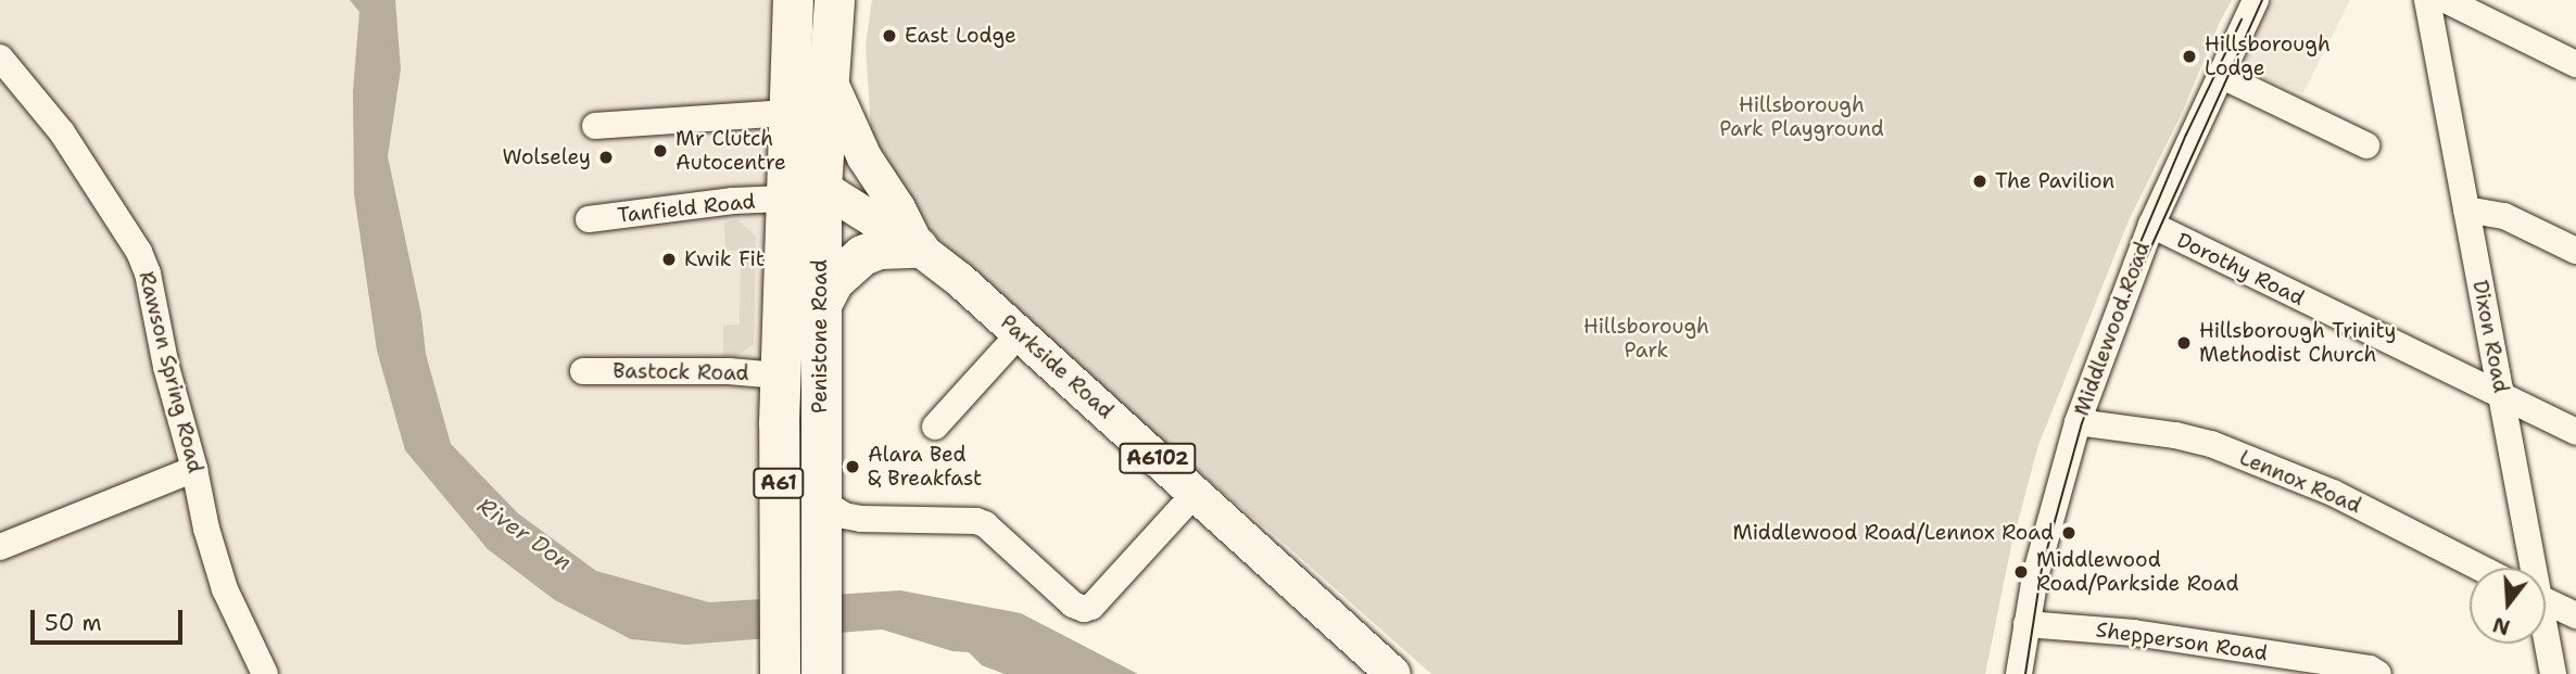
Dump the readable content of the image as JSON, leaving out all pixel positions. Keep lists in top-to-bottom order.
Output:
{
  "streets": {
    "highway": ["Penistone Road", "A61"],
    "main road": ["Parkside Road", "A6102"],
    "street": [
      "Tanfield Road",
      "Dorothy Road",
      "Middlewood Road",
      "Dixon Road",
      "Rawson Spring Road",
      "Bastock Road",
      "Lennox Road",
      "Shepperson Road"
    ]
  },
  "crossings": [
    ["Tanfield Road", "Penistone Road"],
    ["Tanfield Road", "Parkside Road"],
    ["Dorothy Road", "Middlewood Road"],
    ["Dorothy Road", "Dixon Road"],
    ["Middlewood Road", "Lennox Road"],
    ["Middlewood Road", "Shepperson Road"],
    ["Penistone Road", "Parkside Road"],
    ["Penistone Road", "Bastock Road"]
  ],
  "water": ["River Don"],
  "parks": ["Hillsborough Park Playground", "Hillsborough Park"],
  "places": [
    "East Lodge",
    "Hillsborough Lodge",
    "Mr Clutch Autocentre",
    "Wolseley",
    "The Pavilion",
    "Kwik Fit",
    "Hillsborough Trinity Methodist Church",
    "Alara Bed & Breakfast",
    "Middlewood Road/Lennox Road",
    "Middlewood Road/Parkside Road"
  ],
  "scale_bar": "50 m",
  "north": "bottom"
}
